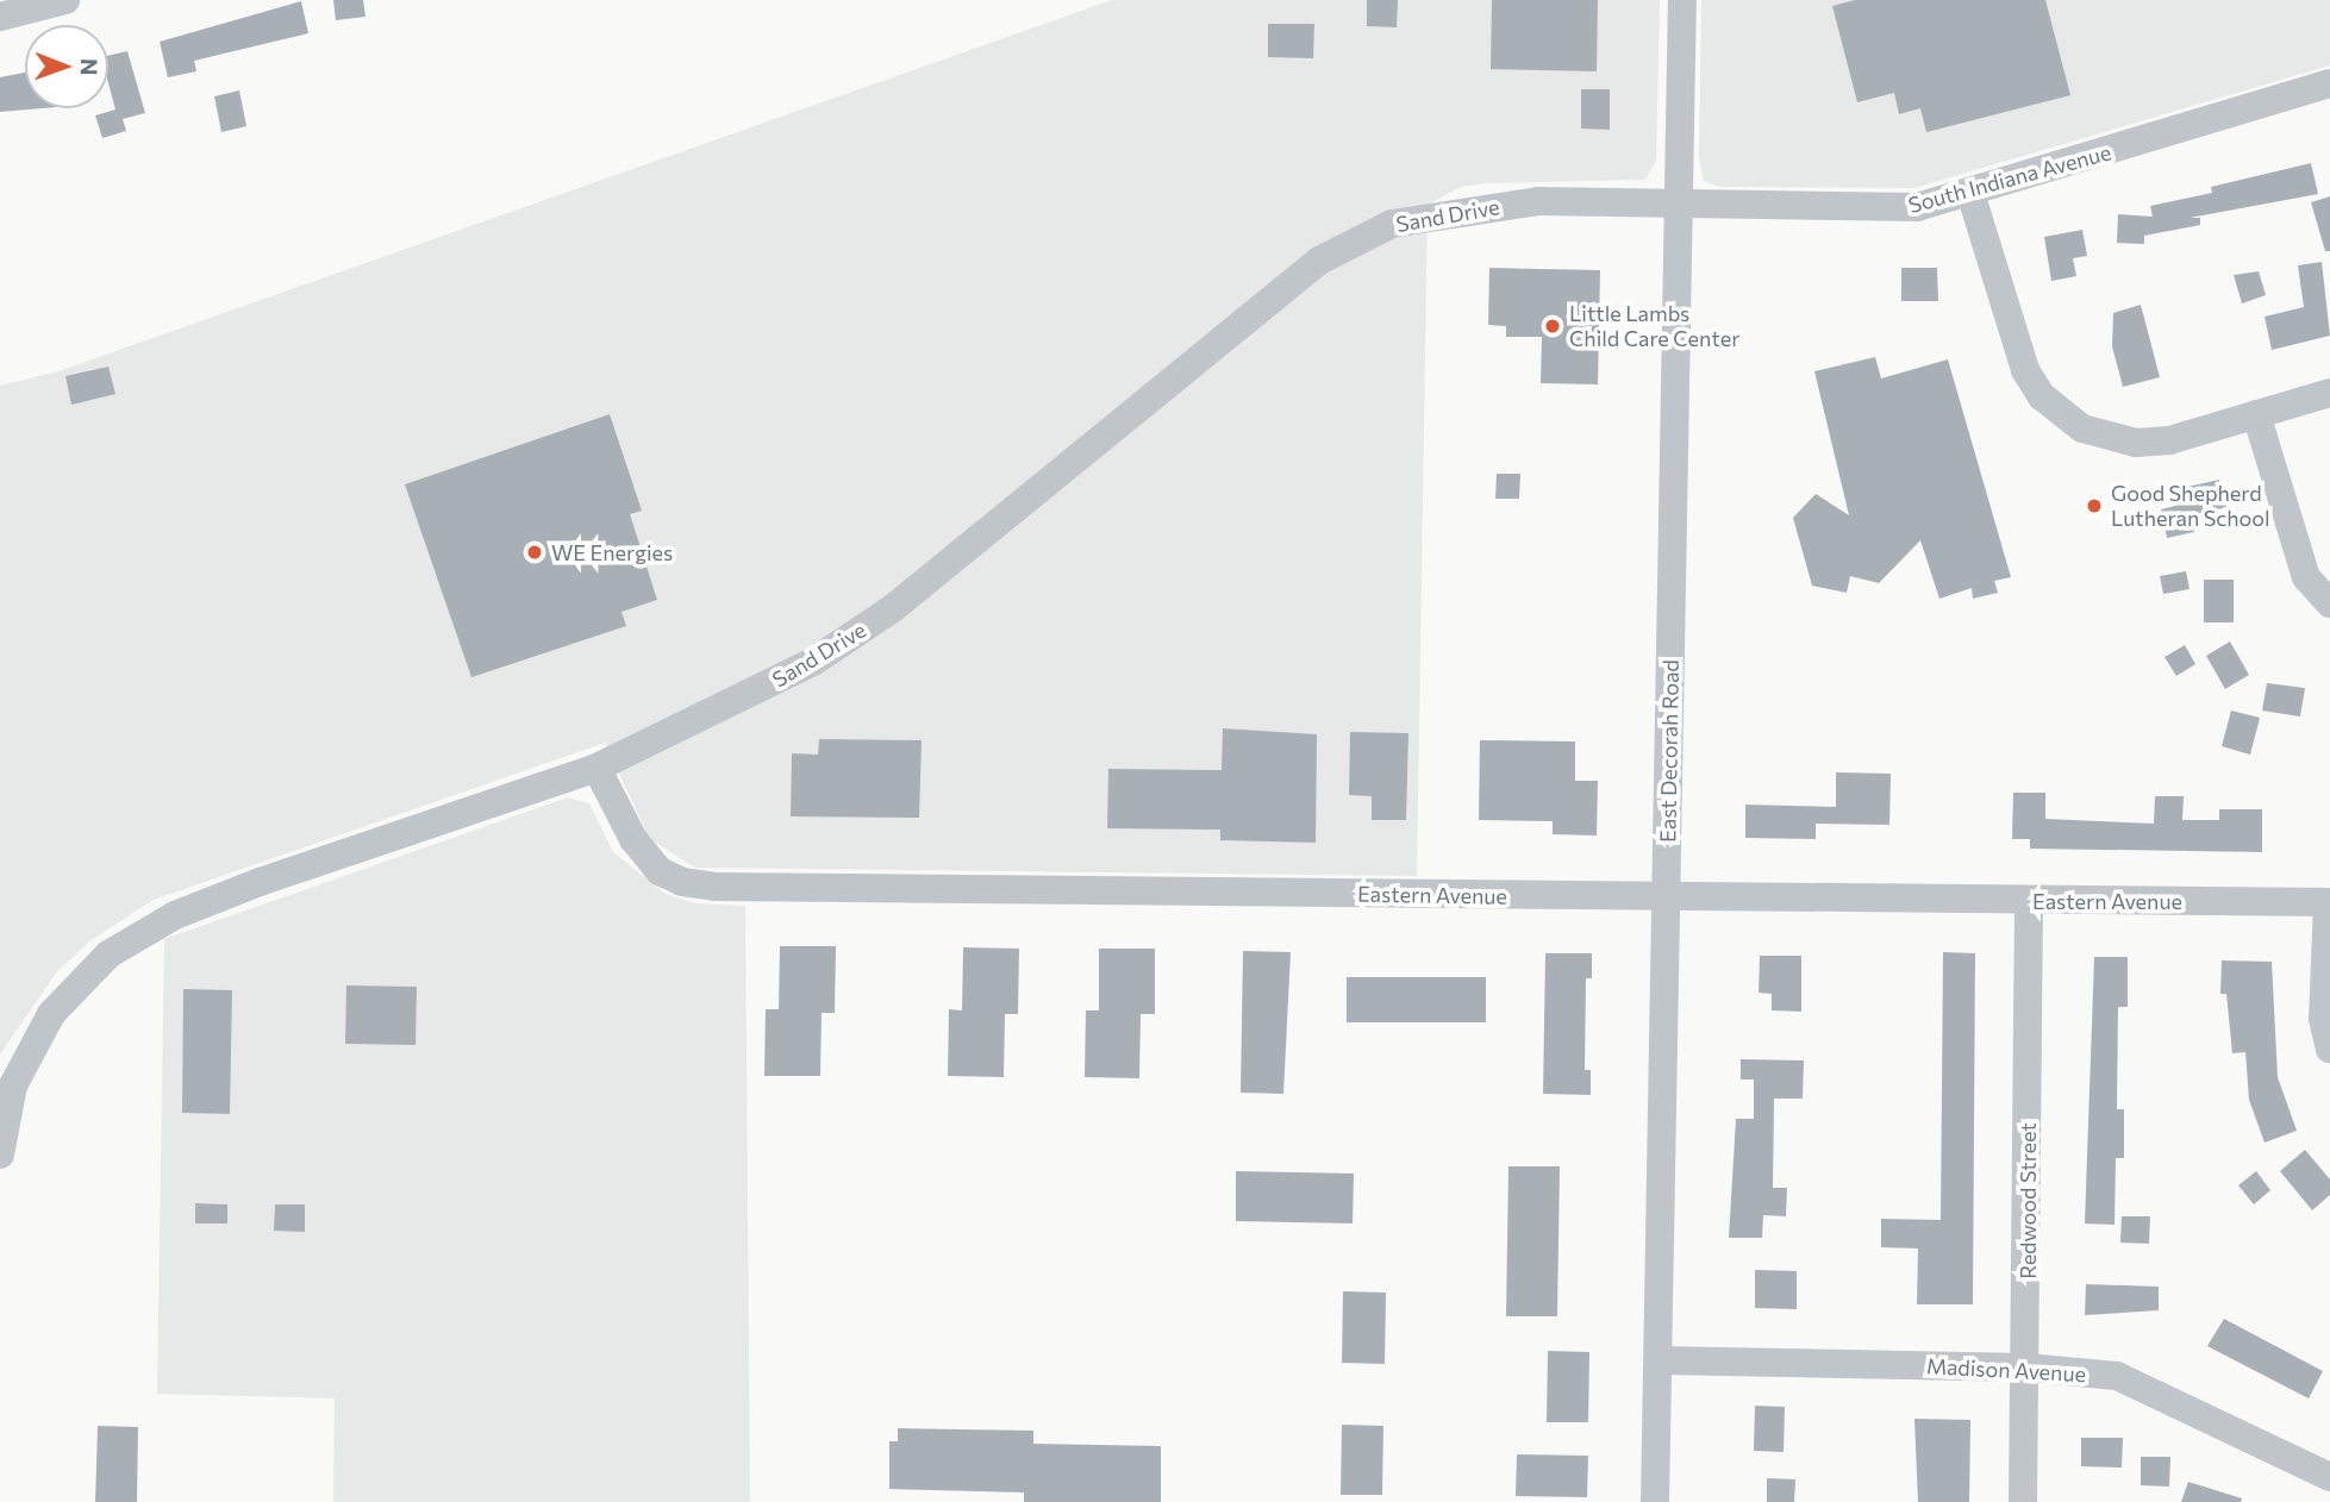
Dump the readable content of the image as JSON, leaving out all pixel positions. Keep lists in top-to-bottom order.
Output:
{
  "streets": {
    "street": [
      "South Indiana Avenue",
      "Sand Drive",
      "East Decorah Road",
      "Eastern Avenue",
      "Redwood Street",
      "Madison Avenue"
    ]
  },
  "crossings": [
    ["South Indiana Avenue", "Sand Drive"],
    ["South Indiana Avenue", "East Decorah Road"],
    ["Sand Drive", "East Decorah Road"],
    ["Sand Drive", "Eastern Avenue"],
    ["East Decorah Road", "Eastern Avenue"],
    ["East Decorah Road", "Madison Avenue"],
    ["Eastern Avenue", "Redwood Street"],
    ["Redwood Street", "Madison Avenue"]
  ],
  "places": ["Little Lambs Child Care Center", "Good Shepherd Lutheran School", "WE Energies"],
  "north": "right"
}
